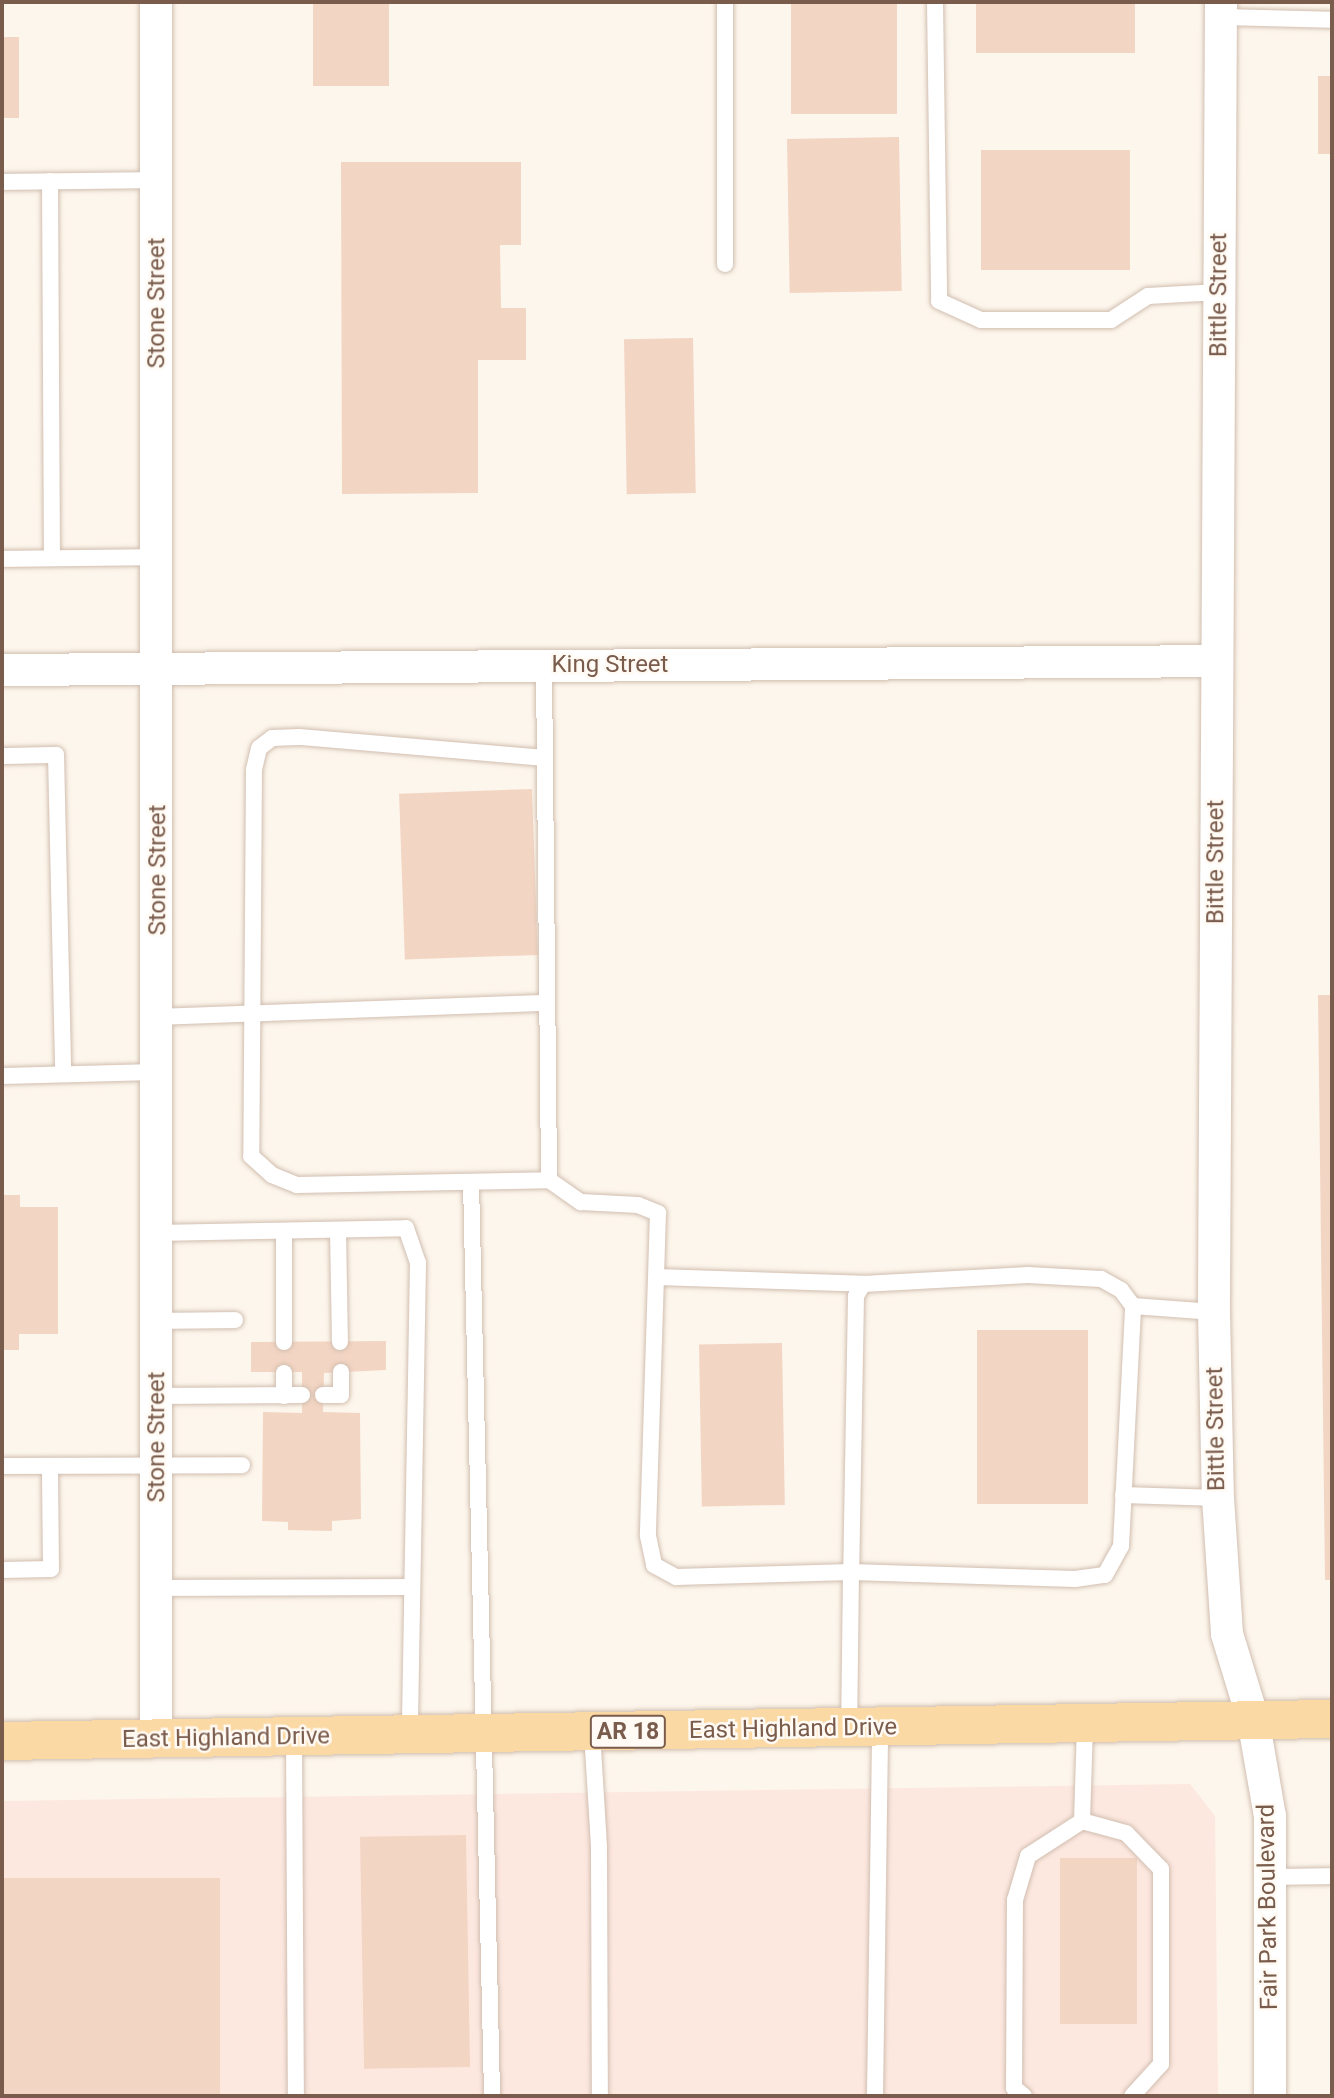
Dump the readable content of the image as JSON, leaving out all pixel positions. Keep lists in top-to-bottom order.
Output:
{
  "streets": {
    "main road": ["East Highland Drive", "AR 18"],
    "street": [
      "Bittle Street",
      "Stone Street",
      "King Street",
      "Fair Park Boulevard"
    ]
  },
  "crossings": [
    ["Bittle Street", "King Street"],
    ["Bittle Street", "East Highland Drive"],
    ["Bittle Street", "Fair Park Boulevard"],
    ["Stone Street", "King Street"],
    ["Stone Street", "East Highland Drive"],
    ["East Highland Drive", "Fair Park Boulevard"]
  ]
}
